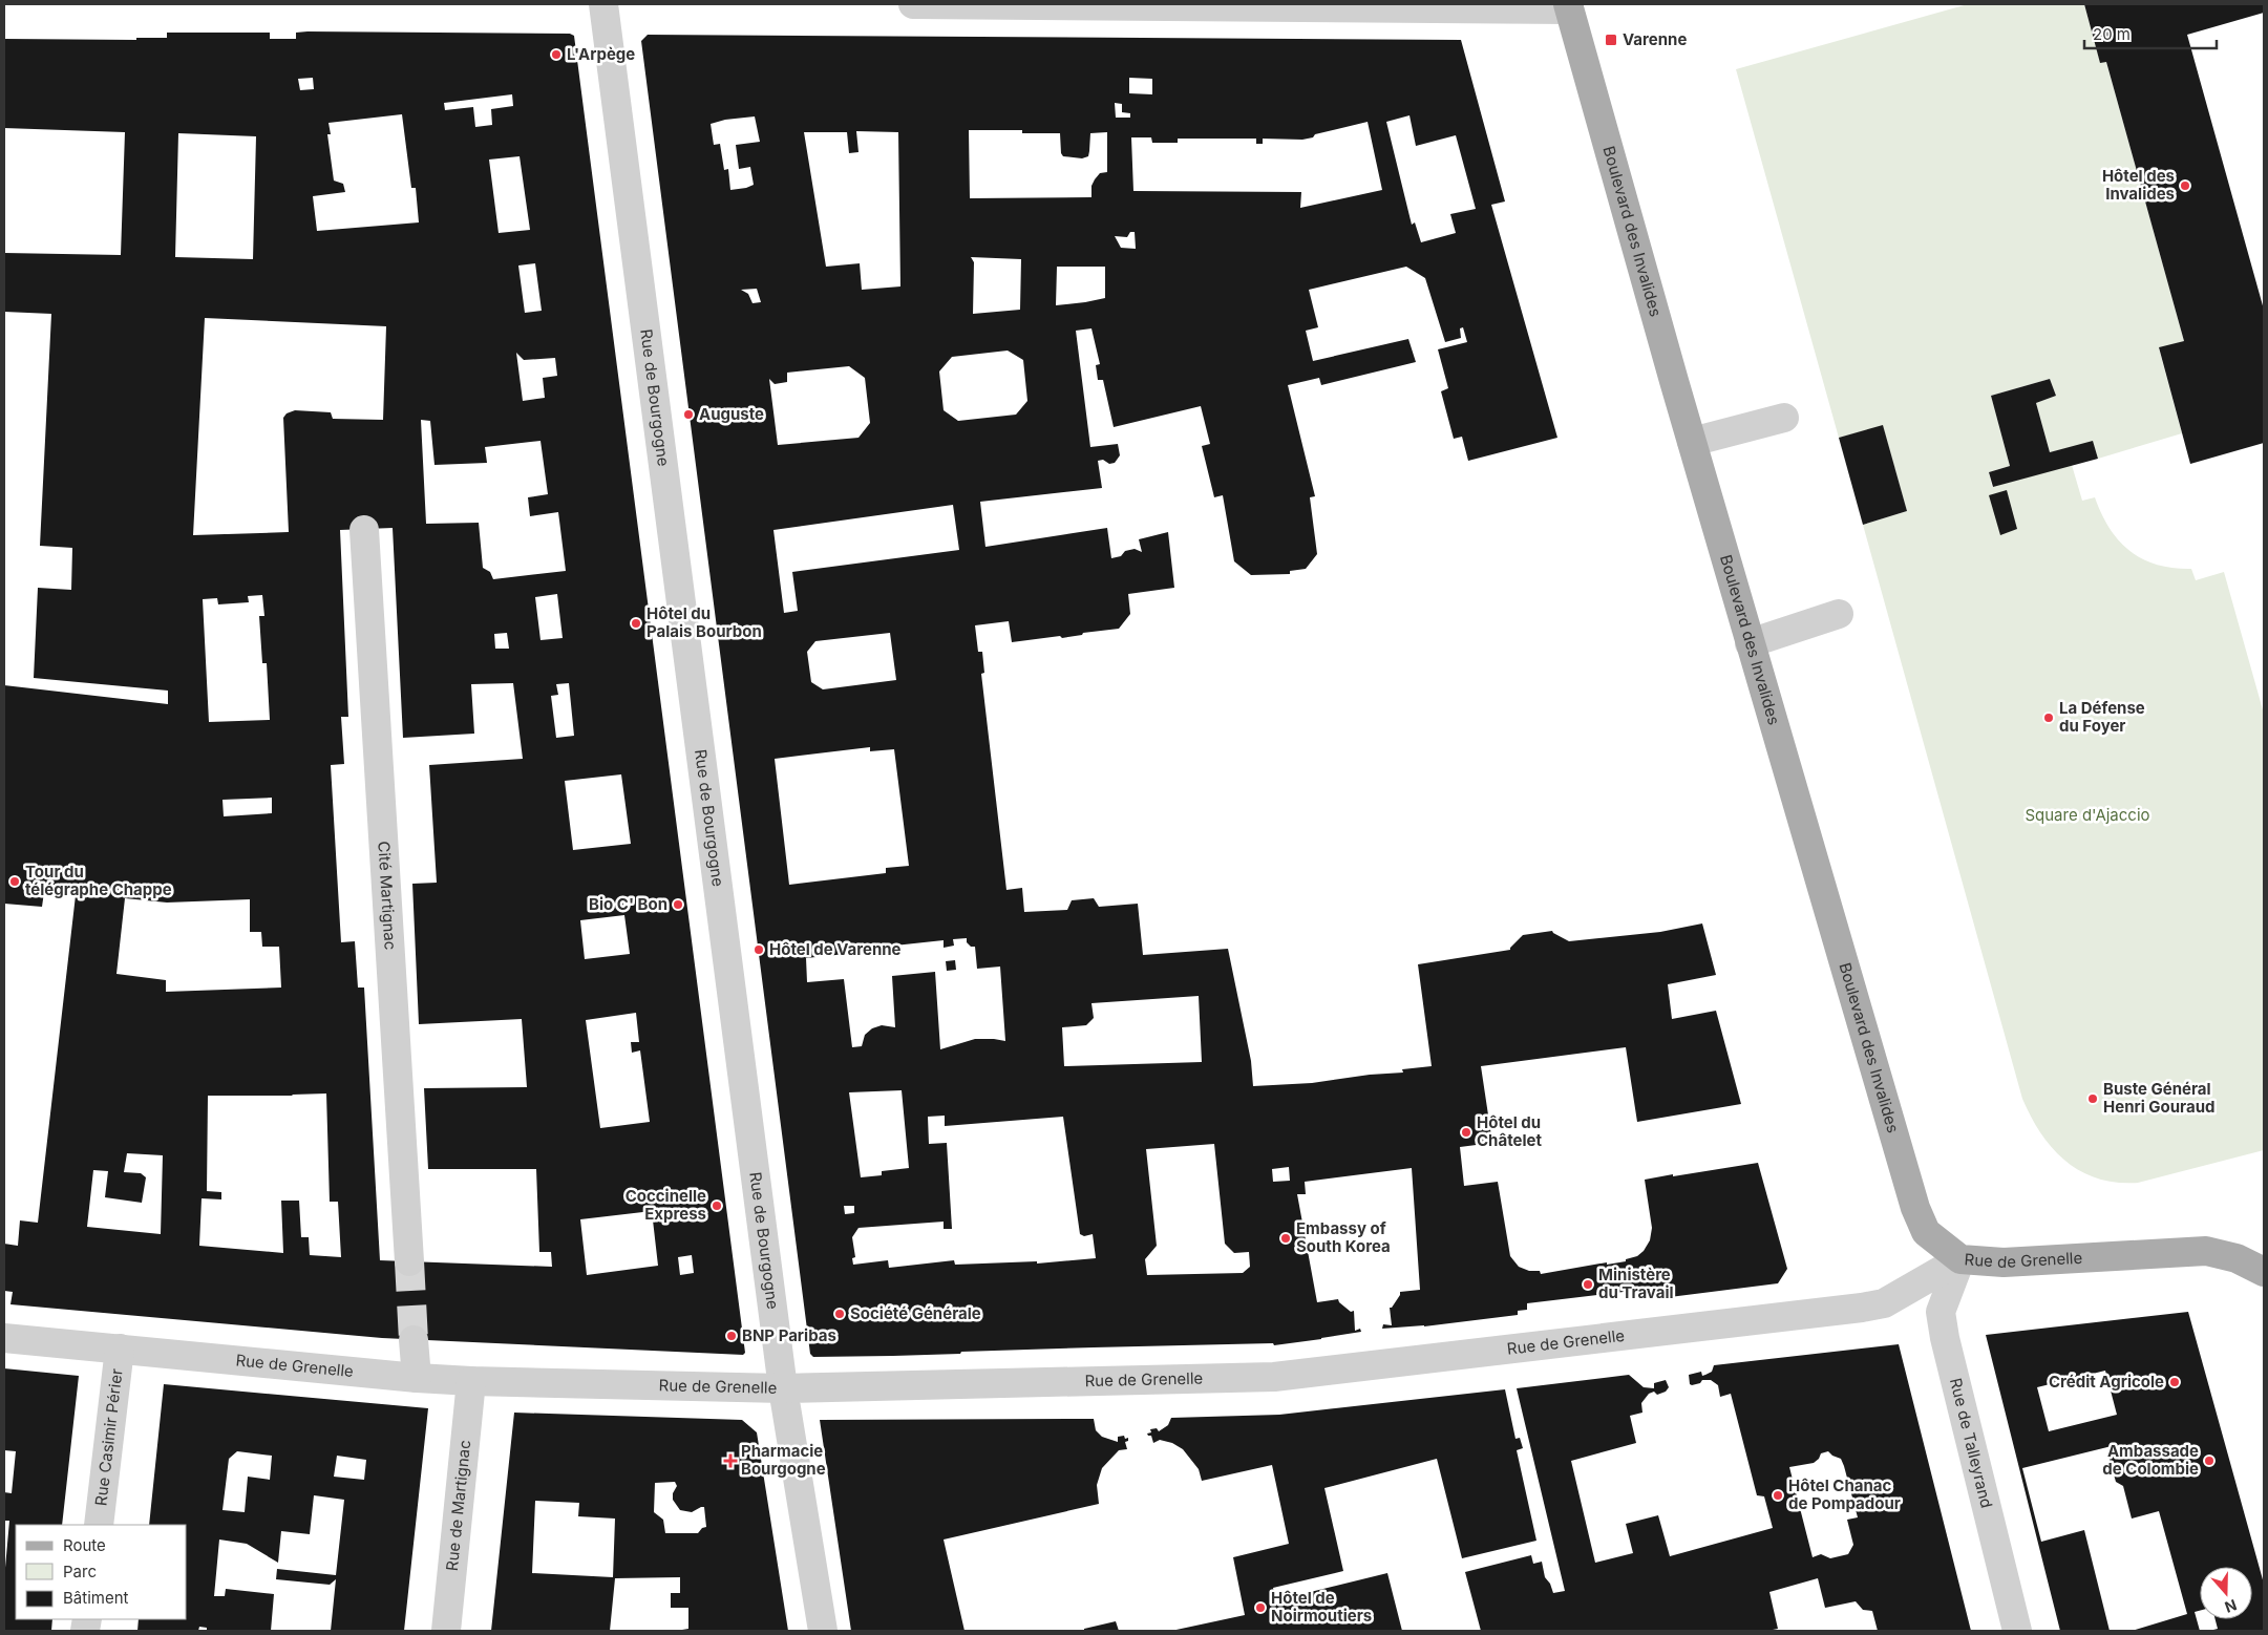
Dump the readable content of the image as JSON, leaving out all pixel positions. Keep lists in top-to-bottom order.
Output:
{
  "streets": {
    "main road": ["Boulevard des Invalides", "Rue de Grenelle"],
    "street": [
      "Rue de Bourgogne",
      "Cité Martignac",
      "Rue Casimir Périer",
      "Rue de Talleyrand",
      "Rue de Martignac"
    ]
  },
  "crossings": [
    ["Boulevard des Invalides", "Rue de Grenelle"],
    ["Boulevard des Invalides", "Rue de Talleyrand"],
    ["Rue de Bourgogne", "Rue de Grenelle"],
    ["Rue de Grenelle", "Rue Casimir Périer"],
    ["Rue de Grenelle", "Rue de Talleyrand"],
    ["Rue de Grenelle", "Rue de Martignac"]
  ],
  "parks": ["Square d'Ajaccio"],
  "places": {
    "transit": ["Varenne"],
    "other": [
      "L'Arpège",
      "Hôtel des Invalides",
      "Auguste",
      "Hôtel du Palais Bourbon",
      "La Défense du Foyer",
      "Tour du télégraphe Chappe",
      "Bio C' Bon",
      "Hôtel de Varenne",
      "Buste Général Henri Gouraud",
      "Hôtel du Châtelet",
      "Coccinelle Express",
      "Embassy of South Korea",
      "Ministère du Travail",
      "Société Générale",
      "BNP Paribas",
      "Crédit Agricole",
      "Ambassade de Colombie",
      "Hôtel Chanac de Pompadour",
      "Hôtel de Noirmoutiers"
    ],
    "health": ["Pharmacie Bourgogne"]
  },
  "legend": ["Route", "Parc", "Bâtiment"],
  "scale_bar": "20 m",
  "north": "bottom"
}
